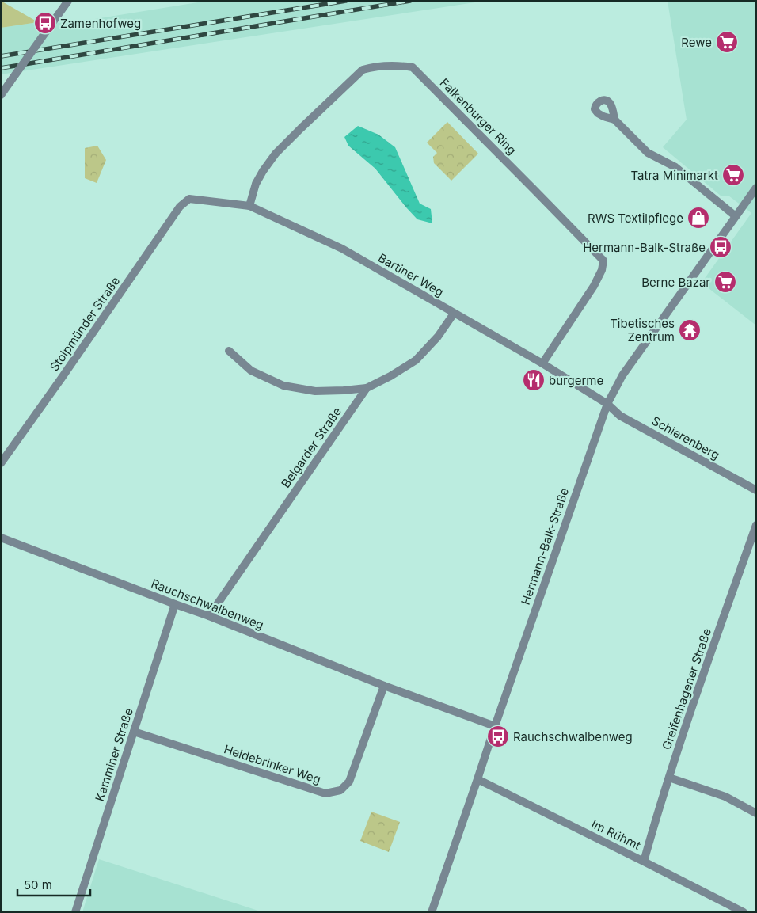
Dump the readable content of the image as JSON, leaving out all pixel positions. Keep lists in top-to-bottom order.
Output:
{
  "streets": {
    "street": [
      "Falkenburger Ring",
      "Bartiner Weg",
      "Stolpmünder Straße",
      "Schierenberg",
      "Belgarder Straße",
      "Hermann-Balk-Straße",
      "Rauchschwalbenweg",
      "Greifenhagener Straße",
      "Kamminer Straße",
      "Heidebrinker Weg",
      "Im Rühmt"
    ]
  },
  "crossings": [
    ["Falkenburger Ring", "Bartiner Weg"],
    ["Bartiner Weg", "Stolpmünder Straße"],
    ["Bartiner Weg", "Schierenberg"],
    ["Bartiner Weg", "Belgarder Straße"],
    ["Bartiner Weg", "Hermann-Balk-Straße"],
    ["Schierenberg", "Hermann-Balk-Straße"],
    ["Belgarder Straße", "Rauchschwalbenweg"],
    ["Hermann-Balk-Straße", "Rauchschwalbenweg"],
    ["Hermann-Balk-Straße", "Im Rühmt"],
    ["Rauchschwalbenweg", "Kamminer Straße"],
    ["Rauchschwalbenweg", "Heidebrinker Weg"],
    ["Greifenhagener Straße", "Im Rühmt"],
    ["Kamminer Straße", "Heidebrinker Weg"]
  ],
  "places": {
    "bus stop": ["Zamenhofweg", "Hermann-Balk-Straße", "Rauchschwalbenweg"],
    "supermarket": ["Rewe", "Tatra Minimarkt", "Berne Bazar"],
    "shop": ["RWS Textilpflege"],
    "temple": ["Tibetisches Zentrum"],
    "restaurant": ["burgerme"]
  },
  "scale_bar": "50 m"
}
